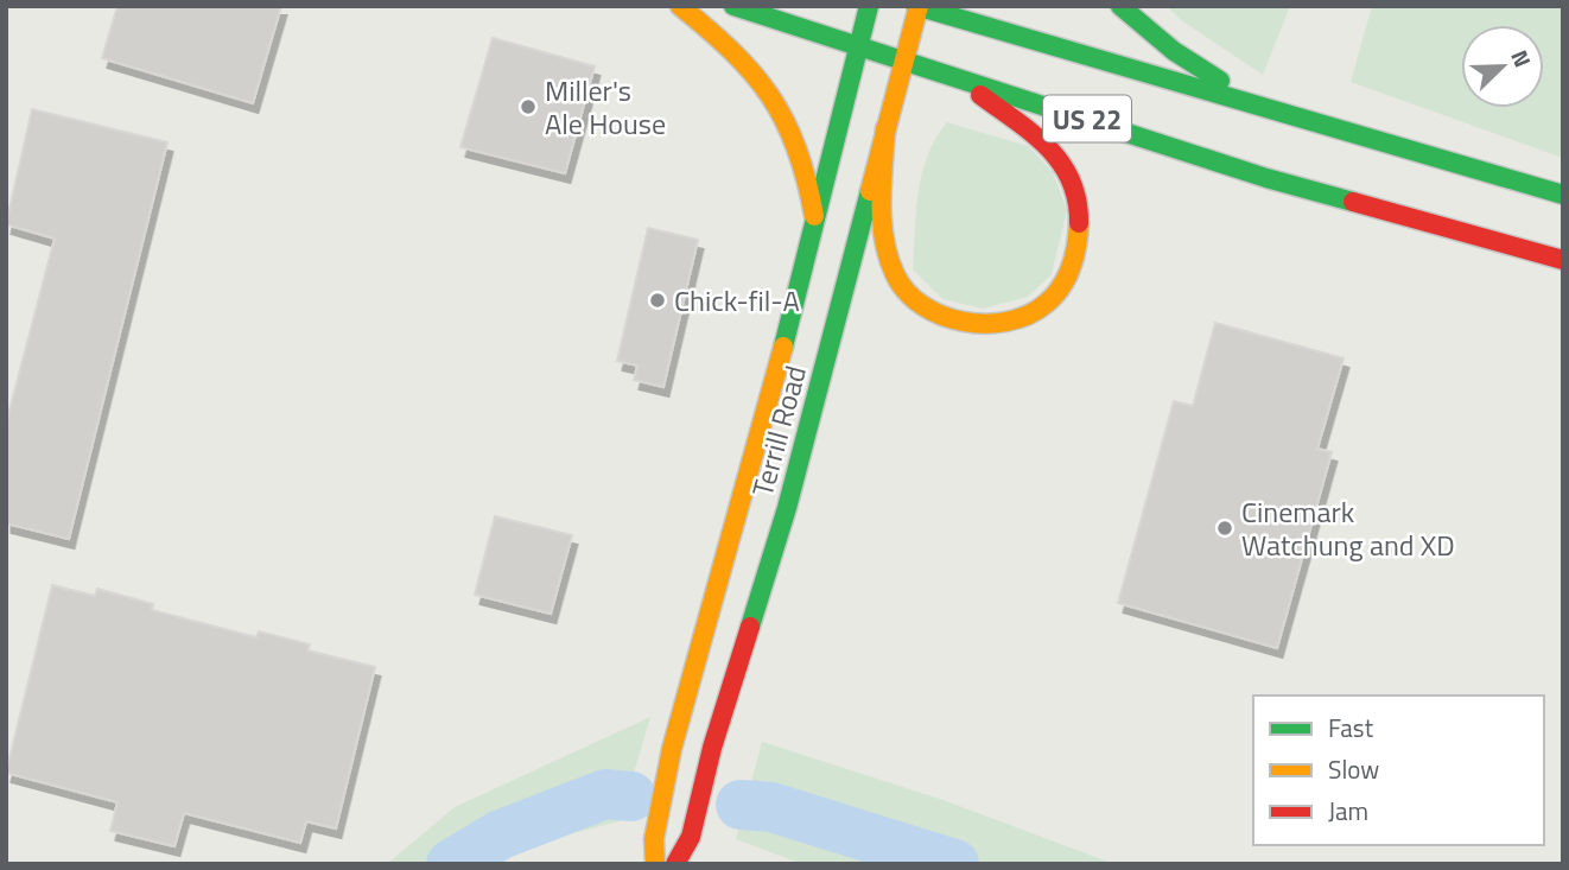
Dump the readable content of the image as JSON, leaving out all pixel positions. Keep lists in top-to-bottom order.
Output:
{
  "streets": {
    "main road": ["US 22", "Terrill Road"]
  },
  "crossings": [
    ["US 22", "Terrill Road"]
  ],
  "places": ["Miller's Ale House", "Chick-fil-A", "Cinemark Watchung and XD"],
  "legend": ["Fast", "Slow", "Jam"],
  "north": "top right"
}
